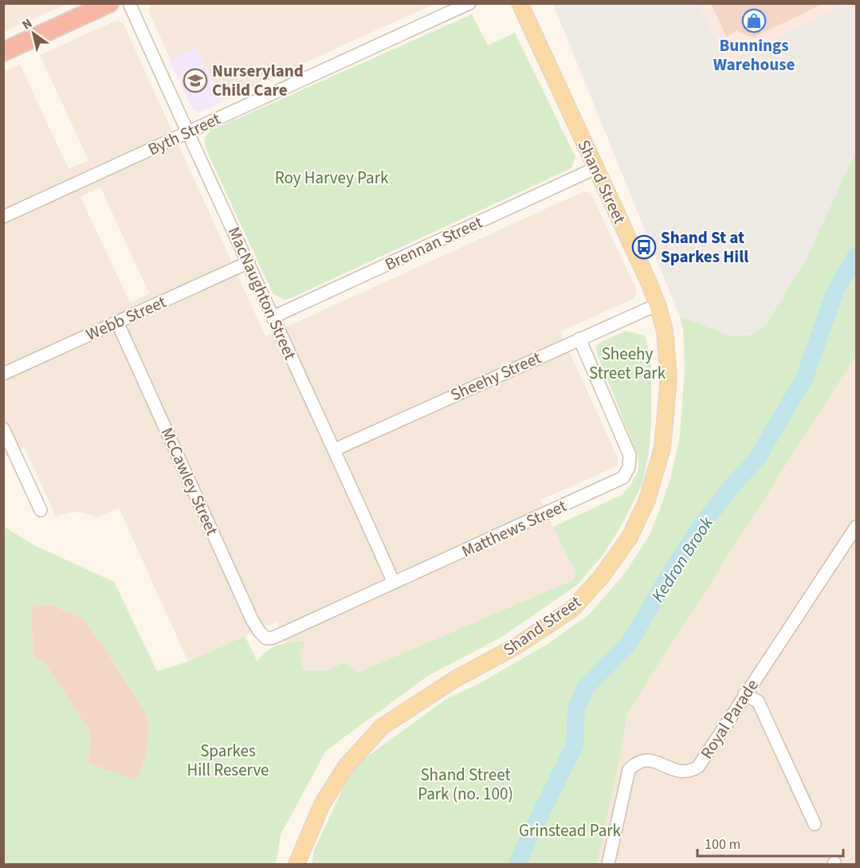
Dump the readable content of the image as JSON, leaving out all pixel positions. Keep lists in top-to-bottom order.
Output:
{
  "streets": {
    "main road": ["Shand Street"],
    "street": [
      "Byth Street",
      "Brennan Street",
      "MacNaughton Street",
      "Webb Street",
      "Sheehy Street",
      "McCawley Street",
      "Matthews Street",
      "Royal Parade"
    ]
  },
  "crossings": [
    ["Byth Street", "MacNaughton Street"],
    ["Shand Street", "Brennan Street"],
    ["Shand Street", "Sheehy Street"],
    ["Brennan Street", "MacNaughton Street"],
    ["MacNaughton Street", "Webb Street"],
    ["MacNaughton Street", "Sheehy Street"],
    ["MacNaughton Street", "Matthews Street"],
    ["Webb Street", "McCawley Street"],
    ["Sheehy Street", "Matthews Street"],
    ["McCawley Street", "Matthews Street"]
  ],
  "water": ["Kedron Brook"],
  "parks": [
    "Roy Harvey Park",
    "Sheehy Street Park",
    "Sparkes Hill Reserve",
    "Shand Street Park (no. 100)",
    "Grinstead Park"
  ],
  "places": {
    "shop": ["Bunnings Warehouse"],
    "school or university": ["Nurseryland Child Care"],
    "bus stop": ["Shand St at Sparkes Hill"]
  },
  "scale_bar": "100 m",
  "north": "top left"
}
